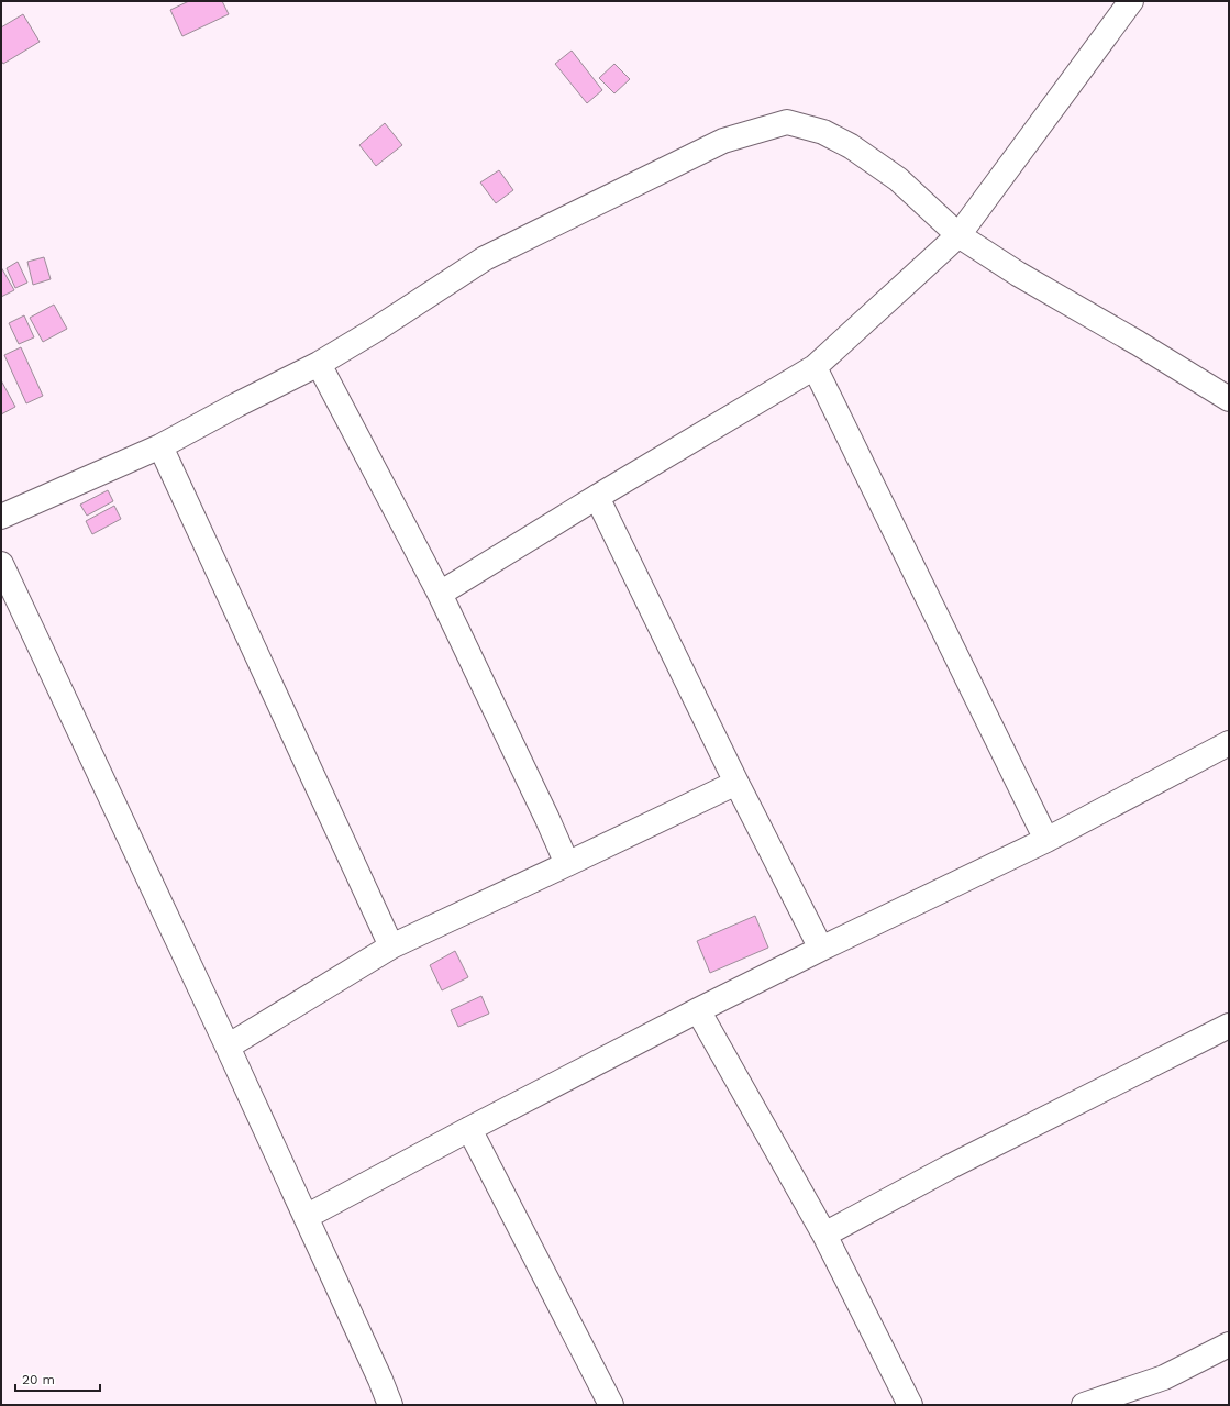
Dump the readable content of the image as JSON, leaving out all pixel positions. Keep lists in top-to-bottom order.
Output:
{
  "scale_bar": "20 m"
}
